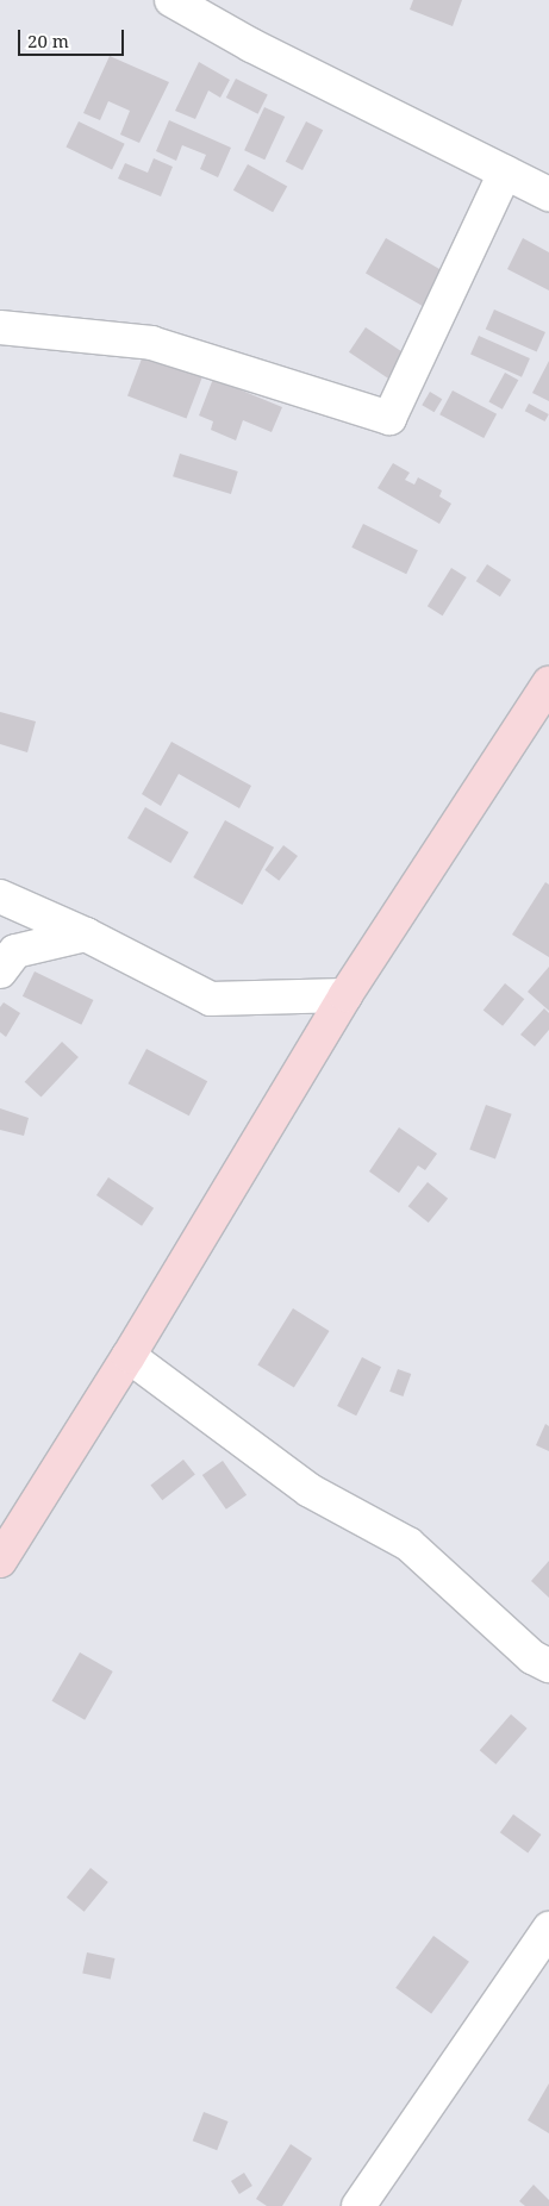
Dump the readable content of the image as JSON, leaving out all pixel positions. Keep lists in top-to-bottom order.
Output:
{
  "scale_bar": "20 m"
}
